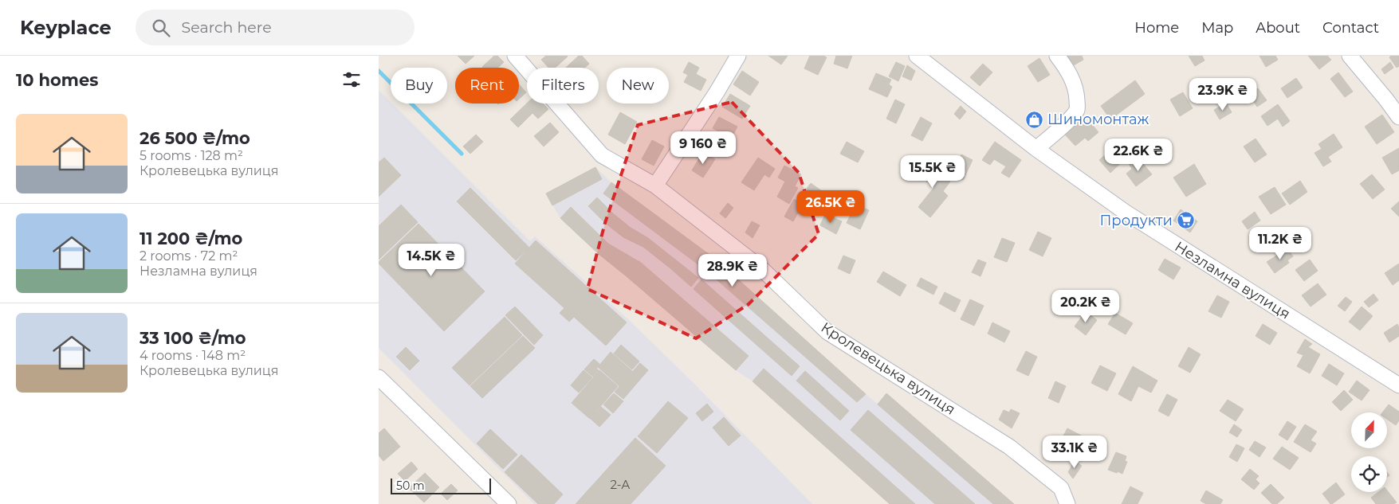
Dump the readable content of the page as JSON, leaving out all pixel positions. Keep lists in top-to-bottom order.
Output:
{
  "streets": {
    "street": ["Незламна вулиця", "Кролевецька вулиця"]
  },
  "places": {
    "shop": ["Шиномонтаж"],
    "supermarket": ["Продукти"]
  },
  "house_numbers": ["2-А"],
  "scale_bar": "50 m",
  "north": "top right",
  "page": {
    "header": "Keyplace",
    "search": "Search here",
    "nav": [
      "Home",
      "Map",
      "About",
      "Contact"
    ],
    "heading": "10 homes",
    "chip": [
      "Buy",
      "Rent",
      "Filters",
      "New"
    ],
    "price": [
      "23.9K ₴",
      "9 160 ₴",
      "22.6K ₴",
      "15.5K ₴",
      "26.5K ₴",
      "11.2K ₴",
      "14.5K ₴",
      "28.9K ₴",
      "20.2K ₴",
      "33.1K ₴"
    ],
    "list": [
      {
        "name": "26 500 ₴/mo",
        "note": "5 rooms · 128 m² · Кролевецька вулиця"
      },
      {
        "name": "11 200 ₴/mo",
        "note": "2 rooms · 72 m² · Незламна вулиця"
      },
      {
        "name": "33 100 ₴/mo",
        "note": "4 rooms · 148 m² · Кролевецька вулиця"
      }
    ],
    "scale": "50 m"
  }
}
